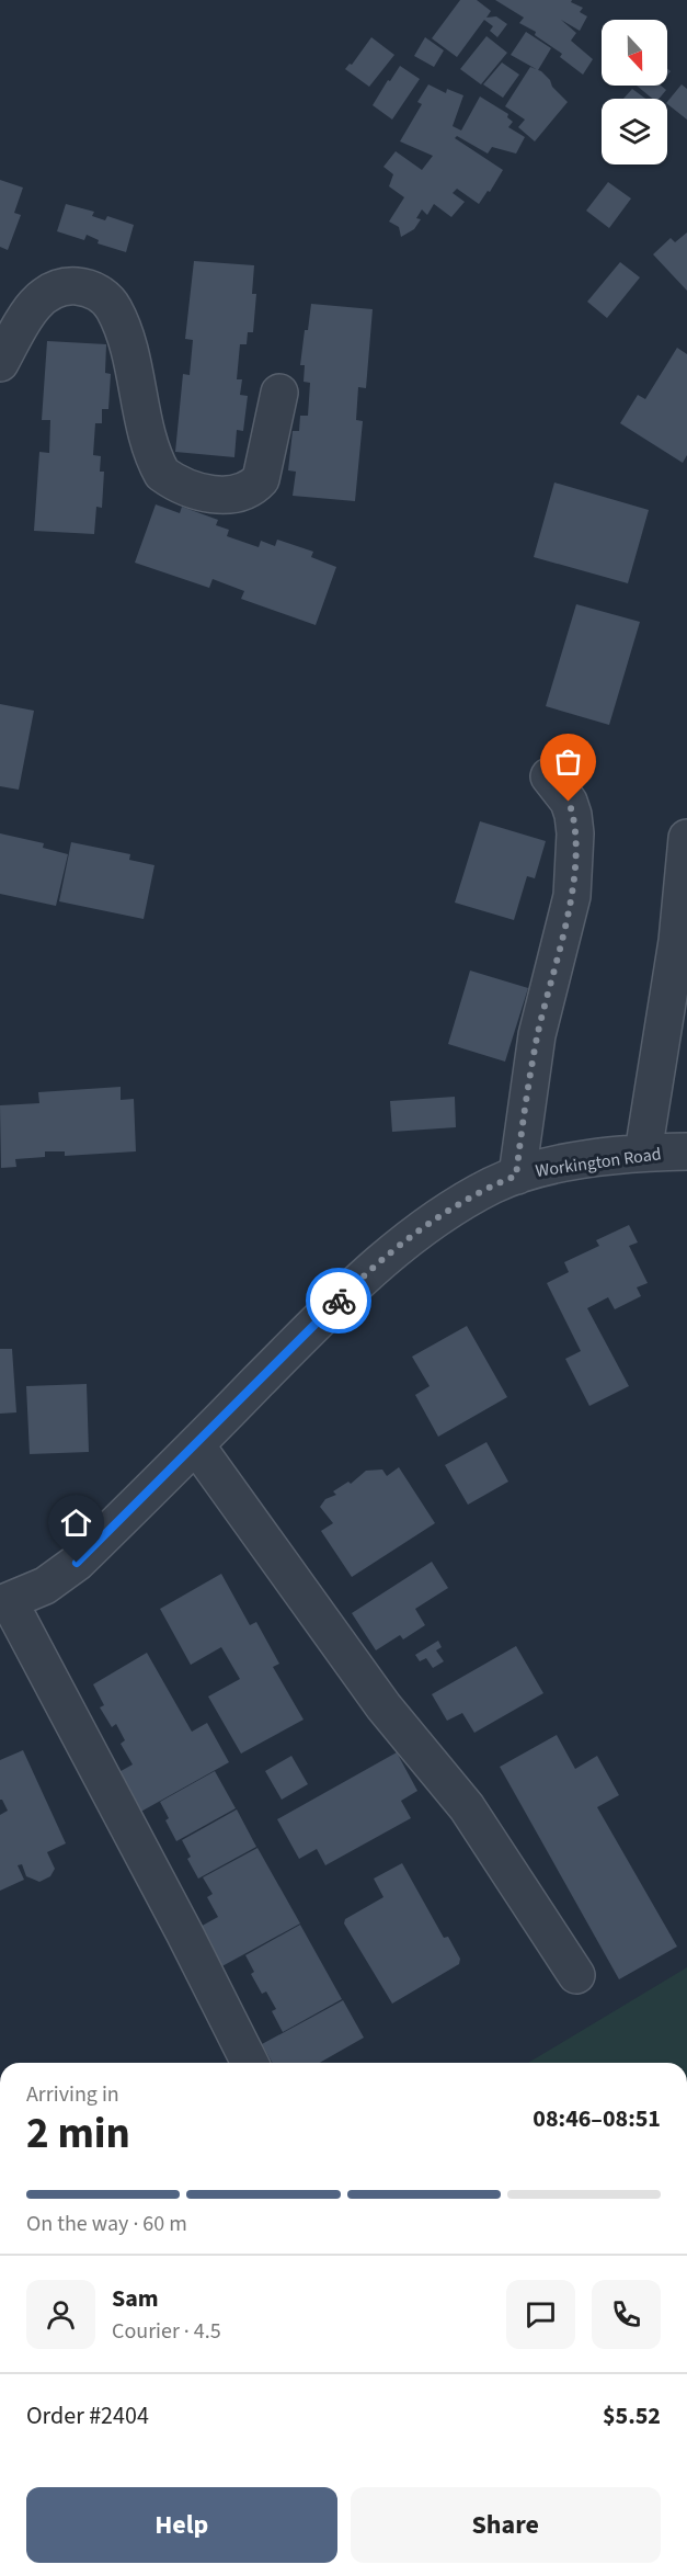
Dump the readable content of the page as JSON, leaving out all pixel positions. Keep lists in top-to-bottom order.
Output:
{
  "streets": {
    "street": ["Workington Road"]
  },
  "north": "bottom",
  "page": {
    "heading": ["2 min", "Arriving in", "08:46–08:51"],
    "panel": [
      "Sam",
      "Courier · 4.5",
      "Order #2404",
      "$5.52"
    ],
    "bar": "On the way · 60 m",
    "buttons": ["Help", "Share"]
  }
}
